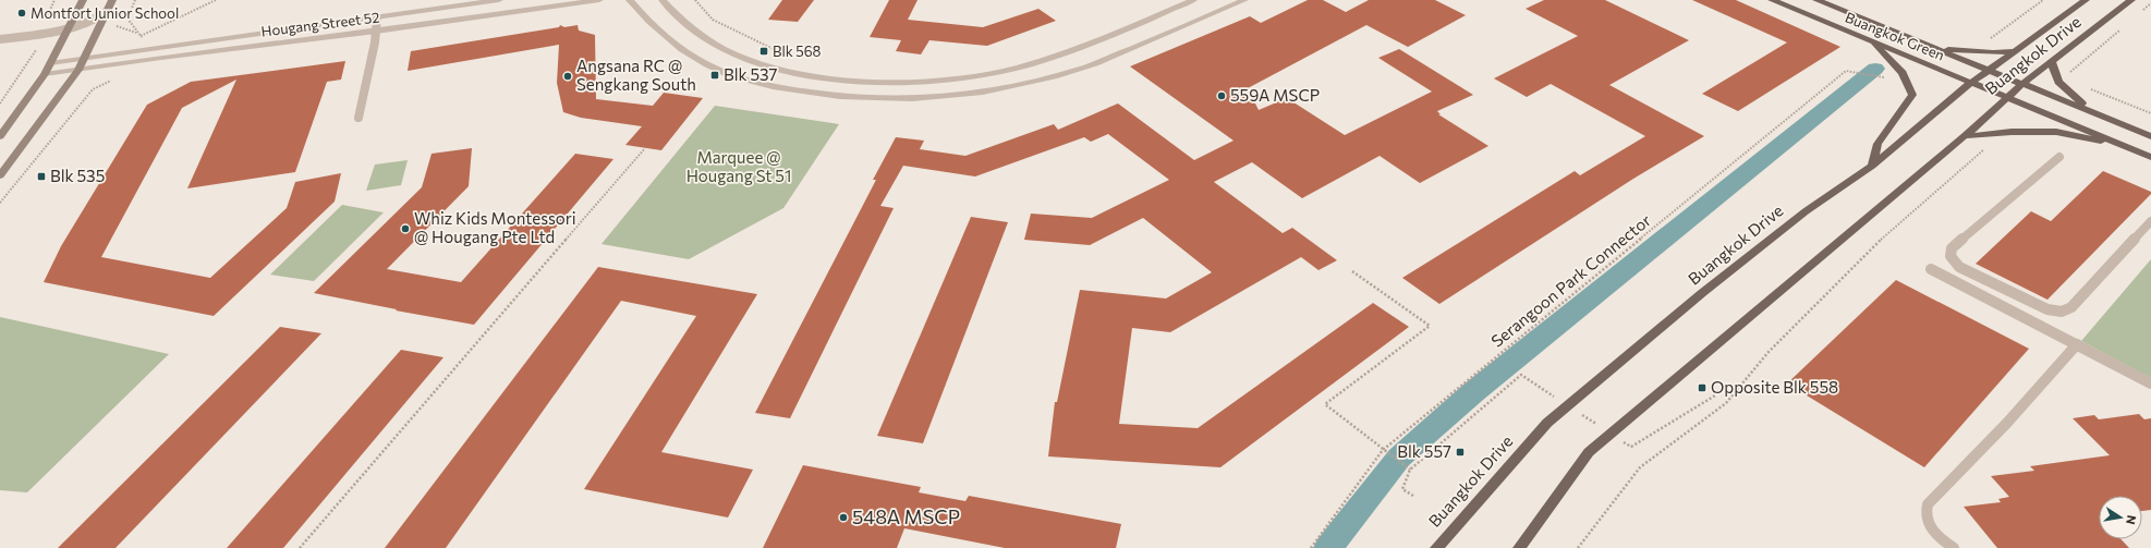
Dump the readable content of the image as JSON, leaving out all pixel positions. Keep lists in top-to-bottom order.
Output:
{
  "streets": {
    "main road": ["Buangkok Green", "Buangkok Drive"],
    "street": ["Hougang Street 52"],
    "path": ["Serangoon Park Connector"]
  },
  "crossings": [
    ["Buangkok Green", "Buangkok Drive"]
  ],
  "parks": ["Marquee @ Hougang St 51"],
  "places": {
    "other": [
      "Montfort Junior School",
      "Angsana RC @ Sengkang South",
      "559A MSCP",
      "Whiz Kids Montessori @ Hougang Pte Ltd",
      "548A MSCP"
    ],
    "transit": [
      "Blk 568",
      "Blk 537",
      "Blk 535",
      "Opposite Blk 558",
      "Blk 557"
    ]
  },
  "north": "right"
}
